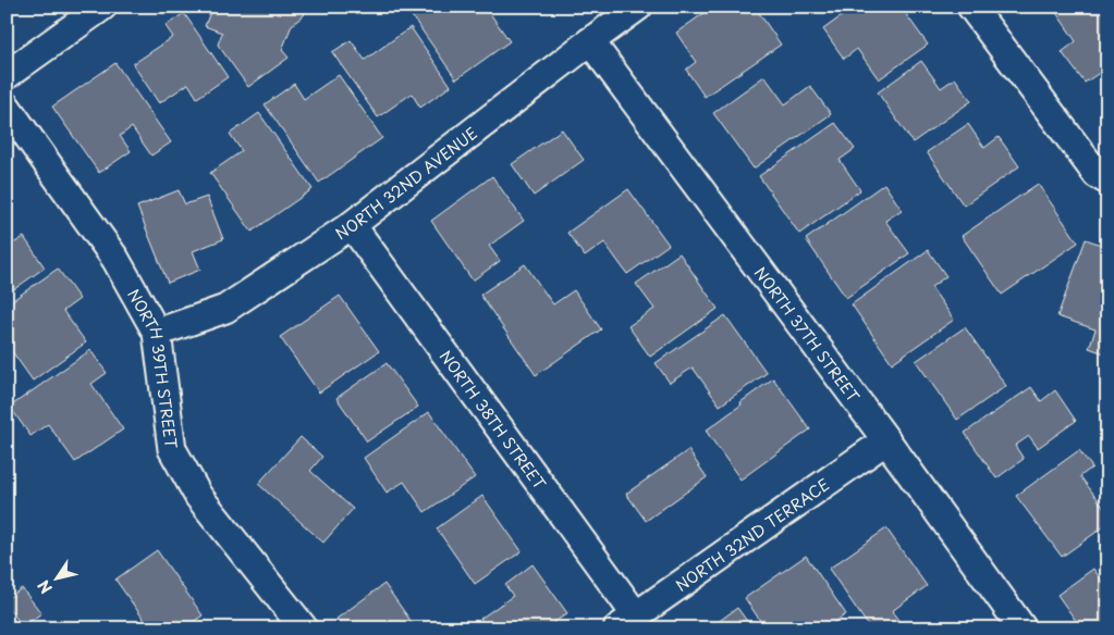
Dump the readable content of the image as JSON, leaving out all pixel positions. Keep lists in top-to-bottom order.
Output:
{
  "streets": {
    "street": [
      "NORTH 32ND AVENUE",
      "NORTH 37TH STREET",
      "NORTH 39TH STREET",
      "NORTH 38TH STREET",
      "NORTH 32ND TERRACE"
    ]
  },
  "crossings": [
    ["NORTH 32ND AVENUE", "NORTH 37TH STREET"],
    ["NORTH 32ND AVENUE", "NORTH 39TH STREET"],
    ["NORTH 32ND AVENUE", "NORTH 38TH STREET"],
    ["NORTH 37TH STREET", "NORTH 32ND TERRACE"],
    ["NORTH 38TH STREET", "NORTH 32ND TERRACE"]
  ],
  "north": "bottom left"
}
